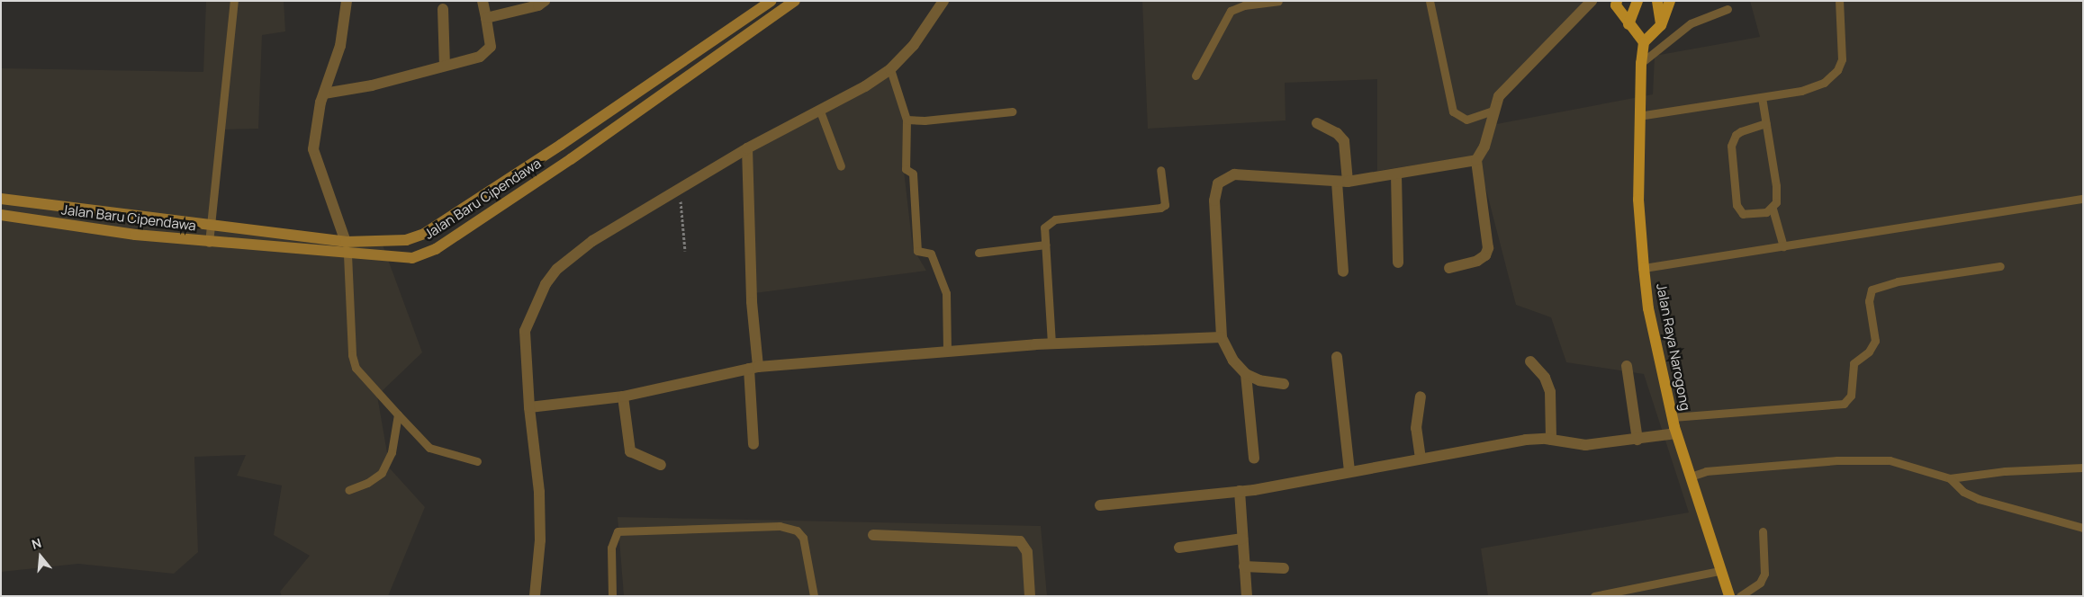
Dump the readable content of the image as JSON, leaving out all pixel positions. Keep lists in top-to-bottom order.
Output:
{
  "streets": {
    "main road": ["Jalan Baru Cipendawa", "Jalan Raya Narogong"]
  },
  "north": "top"
}
